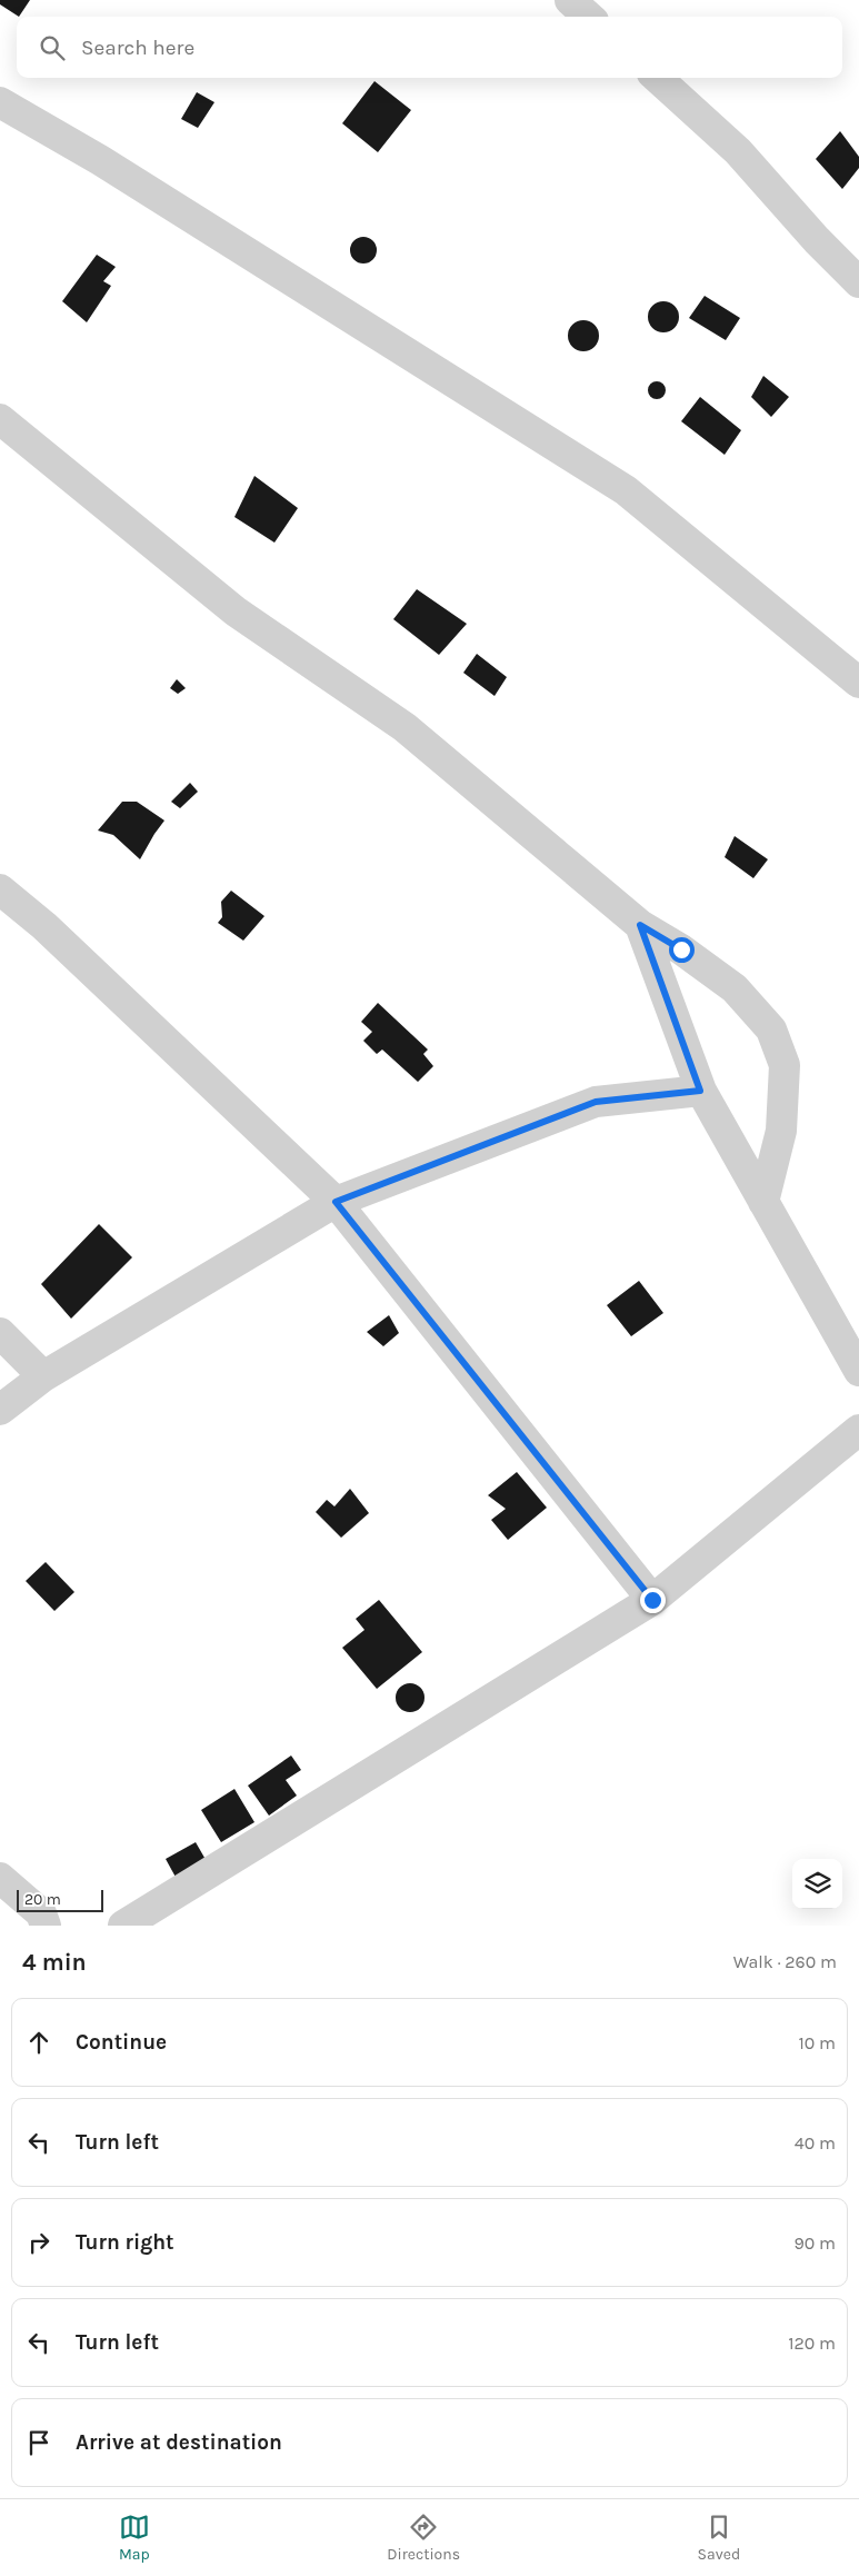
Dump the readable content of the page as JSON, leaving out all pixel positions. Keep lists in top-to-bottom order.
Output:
{
  "scale_bar": "20 m",
  "page": {
    "search": "Search here",
    "scale": "20 m",
    "heading": ["4 min", "Walk · 260 m"],
    "list": [
      ["Continue", "10 m"],
      ["Turn left", "40 m"],
      ["Turn right", "90 m"],
      ["Turn left", "120 m"],
      "Arrive at destination"
    ],
    "nav": ["Map", "Directions", "Saved"]
  }
}
